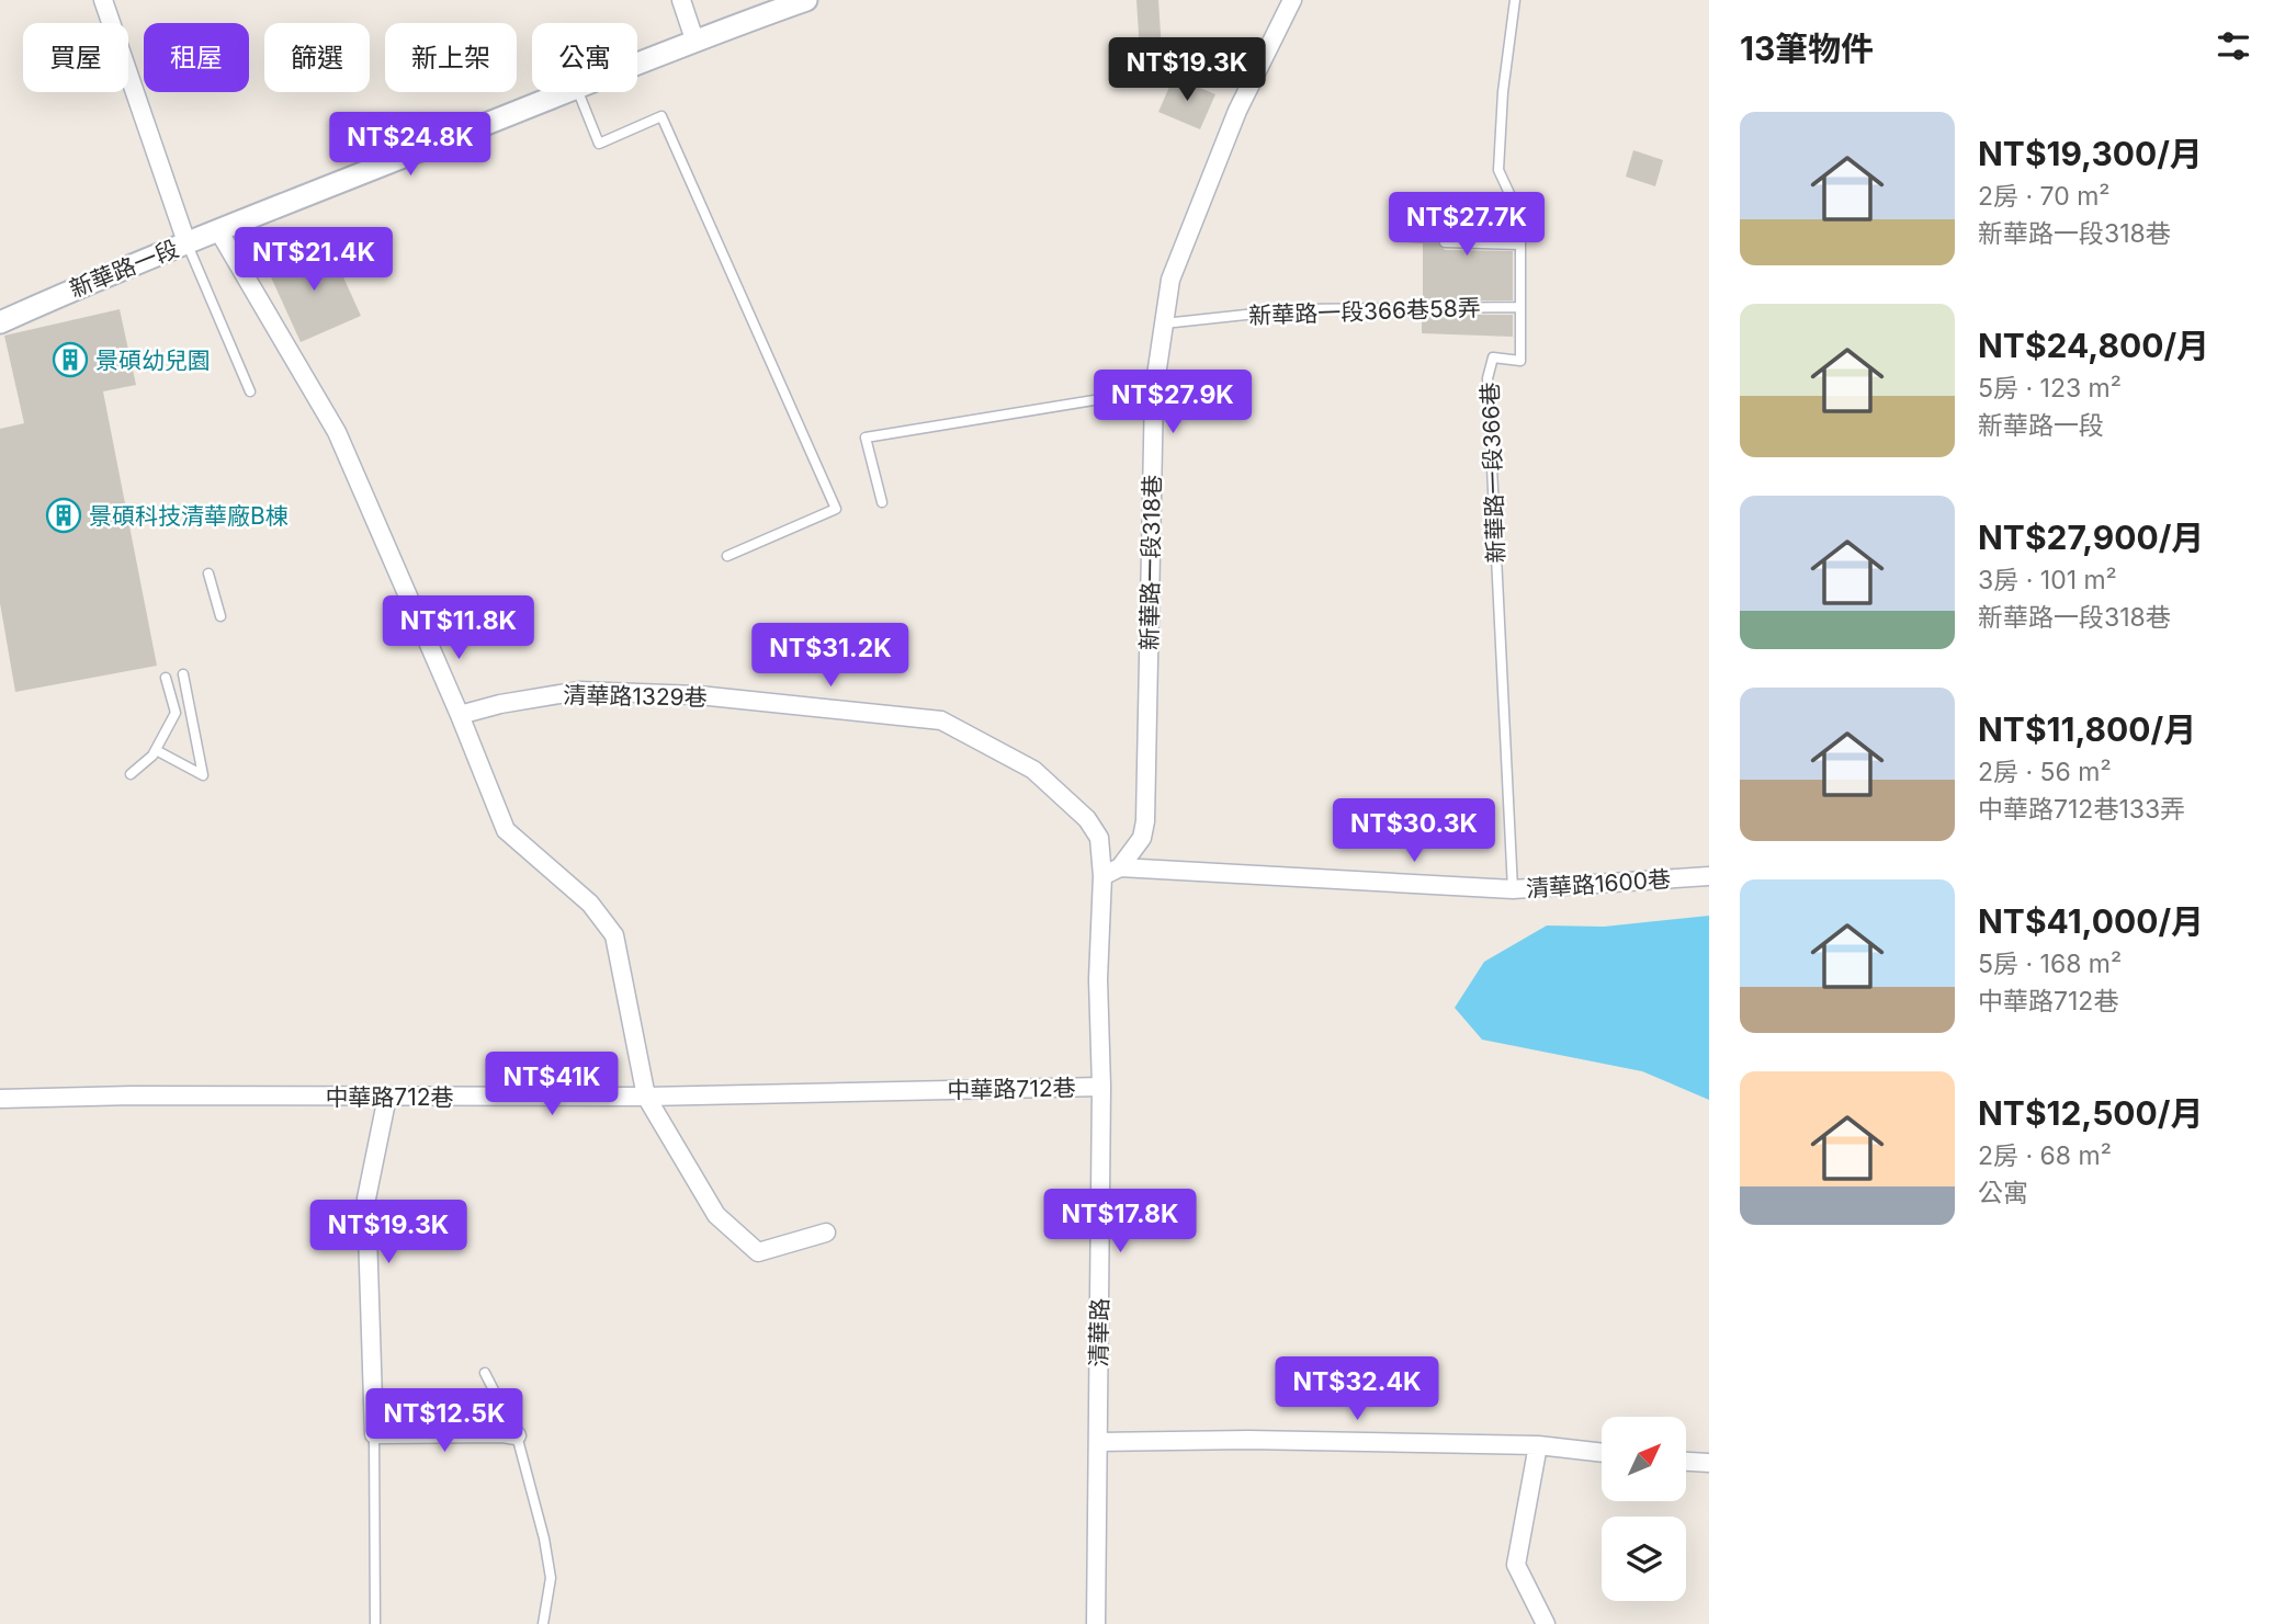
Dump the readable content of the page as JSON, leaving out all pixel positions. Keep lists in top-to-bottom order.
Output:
{
  "streets": {
    "street": [
      "新華路一段",
      "新華路一段318巷",
      "清華路1329巷",
      "清華路1600巷",
      "中華路712巷",
      "清華路"
    ],
    "lane": ["新華路一段366巷58弄", "新華路一段366巷"]
  },
  "crossings": [
    ["新華路一段366巷58弄", "新華路一段366巷"],
    ["新華路一段366巷58弄", "新華路一段318巷"],
    ["新華路一段366巷", "清華路1600巷"],
    ["新華路一段318巷", "清華路1600巷"],
    ["清華路1329巷", "清華路"],
    ["中華路712巷", "清華路"]
  ],
  "places": {
    "building": ["景碩幼兒園", "景碩科技清華廠B棟"]
  },
  "north": "top right",
  "page": {
    "heading": "13筆物件",
    "chip": [
      "買屋",
      "租屋",
      "篩選",
      "新上架",
      "公寓"
    ],
    "price": [
      "NT$19.3K",
      "NT$24.8K",
      "NT$27.7K",
      "NT$21.4K",
      "NT$27.9K",
      "NT$11.8K",
      "NT$31.2K",
      "NT$30.3K",
      "NT$41K",
      "NT$17.8K",
      "NT$19.3K",
      "NT$32.4K",
      "NT$12.5K"
    ],
    "list": [
      {
        "name": "NT$19,300/月",
        "note": "2房 · 70 m² · 新華路一段318巷"
      },
      {
        "name": "NT$24,800/月",
        "note": "5房 · 123 m² · 新華路一段"
      },
      {
        "name": "NT$27,900/月",
        "note": "3房 · 101 m² · 新華路一段318巷"
      },
      {
        "name": "NT$11,800/月",
        "note": "2房 · 56 m² · 中華路712巷133弄"
      },
      {
        "name": "NT$41,000/月",
        "note": "5房 · 168 m² · 中華路712巷"
      },
      {
        "name": "NT$12,500/月",
        "note": "2房 · 68 m² · 公寓"
      }
    ]
  }
}
